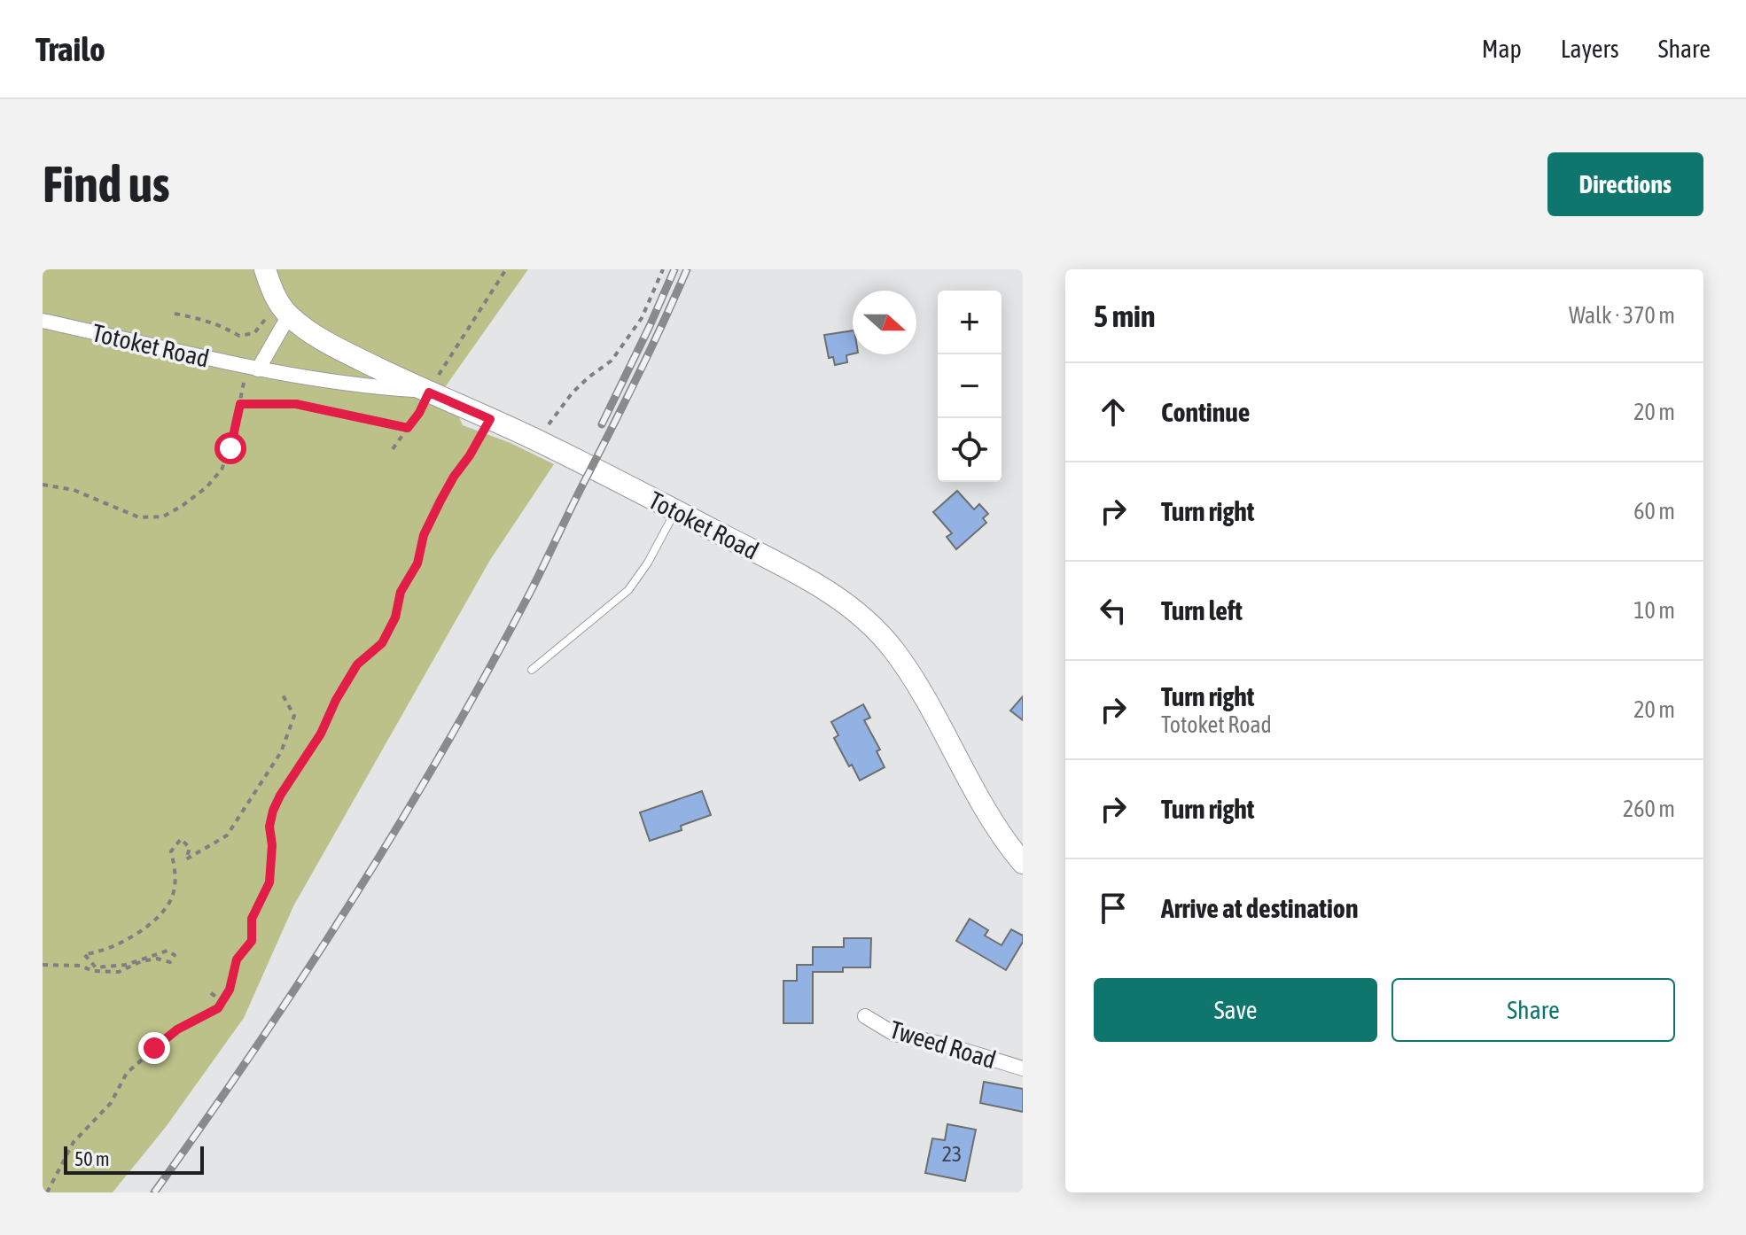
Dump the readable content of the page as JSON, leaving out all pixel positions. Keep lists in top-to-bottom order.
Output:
{
  "streets": {
    "main road": ["Totoket Road"],
    "street": ["Tweed Road"]
  },
  "house_numbers": ["23"],
  "scale_bar": "50 m",
  "north": "right",
  "page": {
    "header": "Trailo",
    "nav": ["Map", "Layers", "Share"],
    "buttons": [
      "Directions",
      ["Save", "Share"]
    ],
    "title": "Find us",
    "heading": ["5 min", "Walk · 370 m"],
    "map_buttons": ["+", "−"],
    "list": [
      ["Continue", "20 m"],
      ["Turn right", "60 m"],
      ["Turn left", "10 m"],
      ["Turn right", "Totoket Road", "20 m"],
      ["Turn right", "260 m"],
      "Arrive at destination"
    ],
    "scale": "50 m"
  }
}
